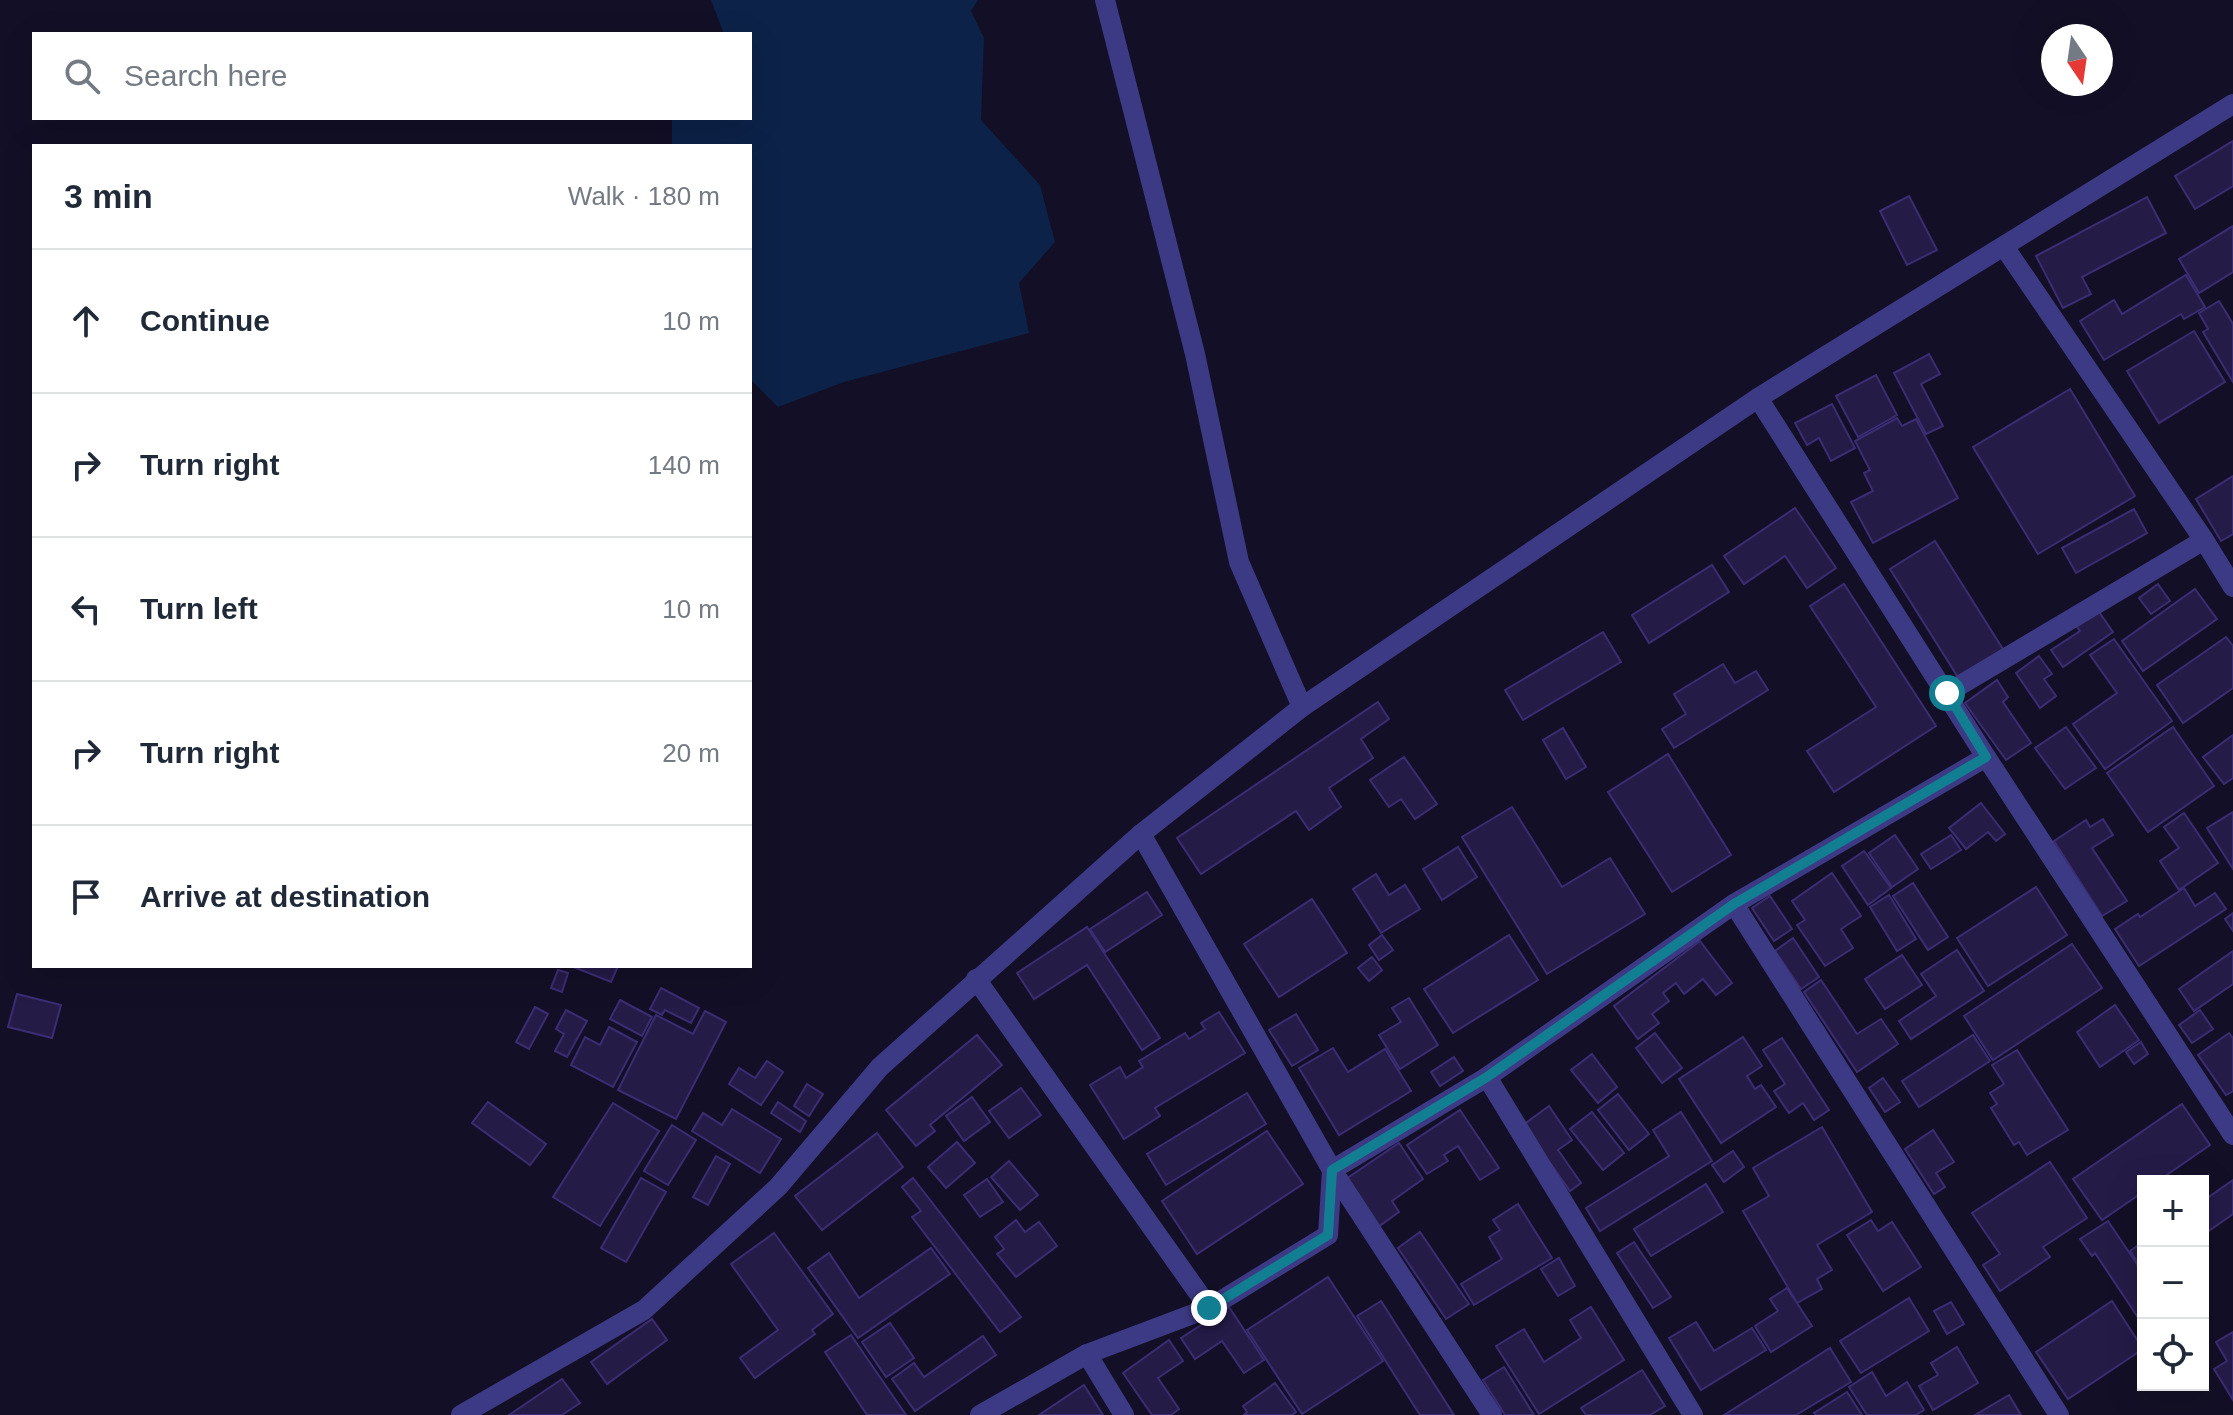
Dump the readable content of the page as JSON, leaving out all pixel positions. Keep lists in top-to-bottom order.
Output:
{
  "north": "bottom",
  "page": {
    "search": "Search here",
    "heading": ["3 min", "Walk · 180 m"],
    "list": [
      ["Continue", "10 m"],
      ["Turn right", "140 m"],
      ["Turn left", "10 m"],
      ["Turn right", "20 m"],
      "Arrive at destination"
    ],
    "map_buttons": ["+", "−"]
  }
}
